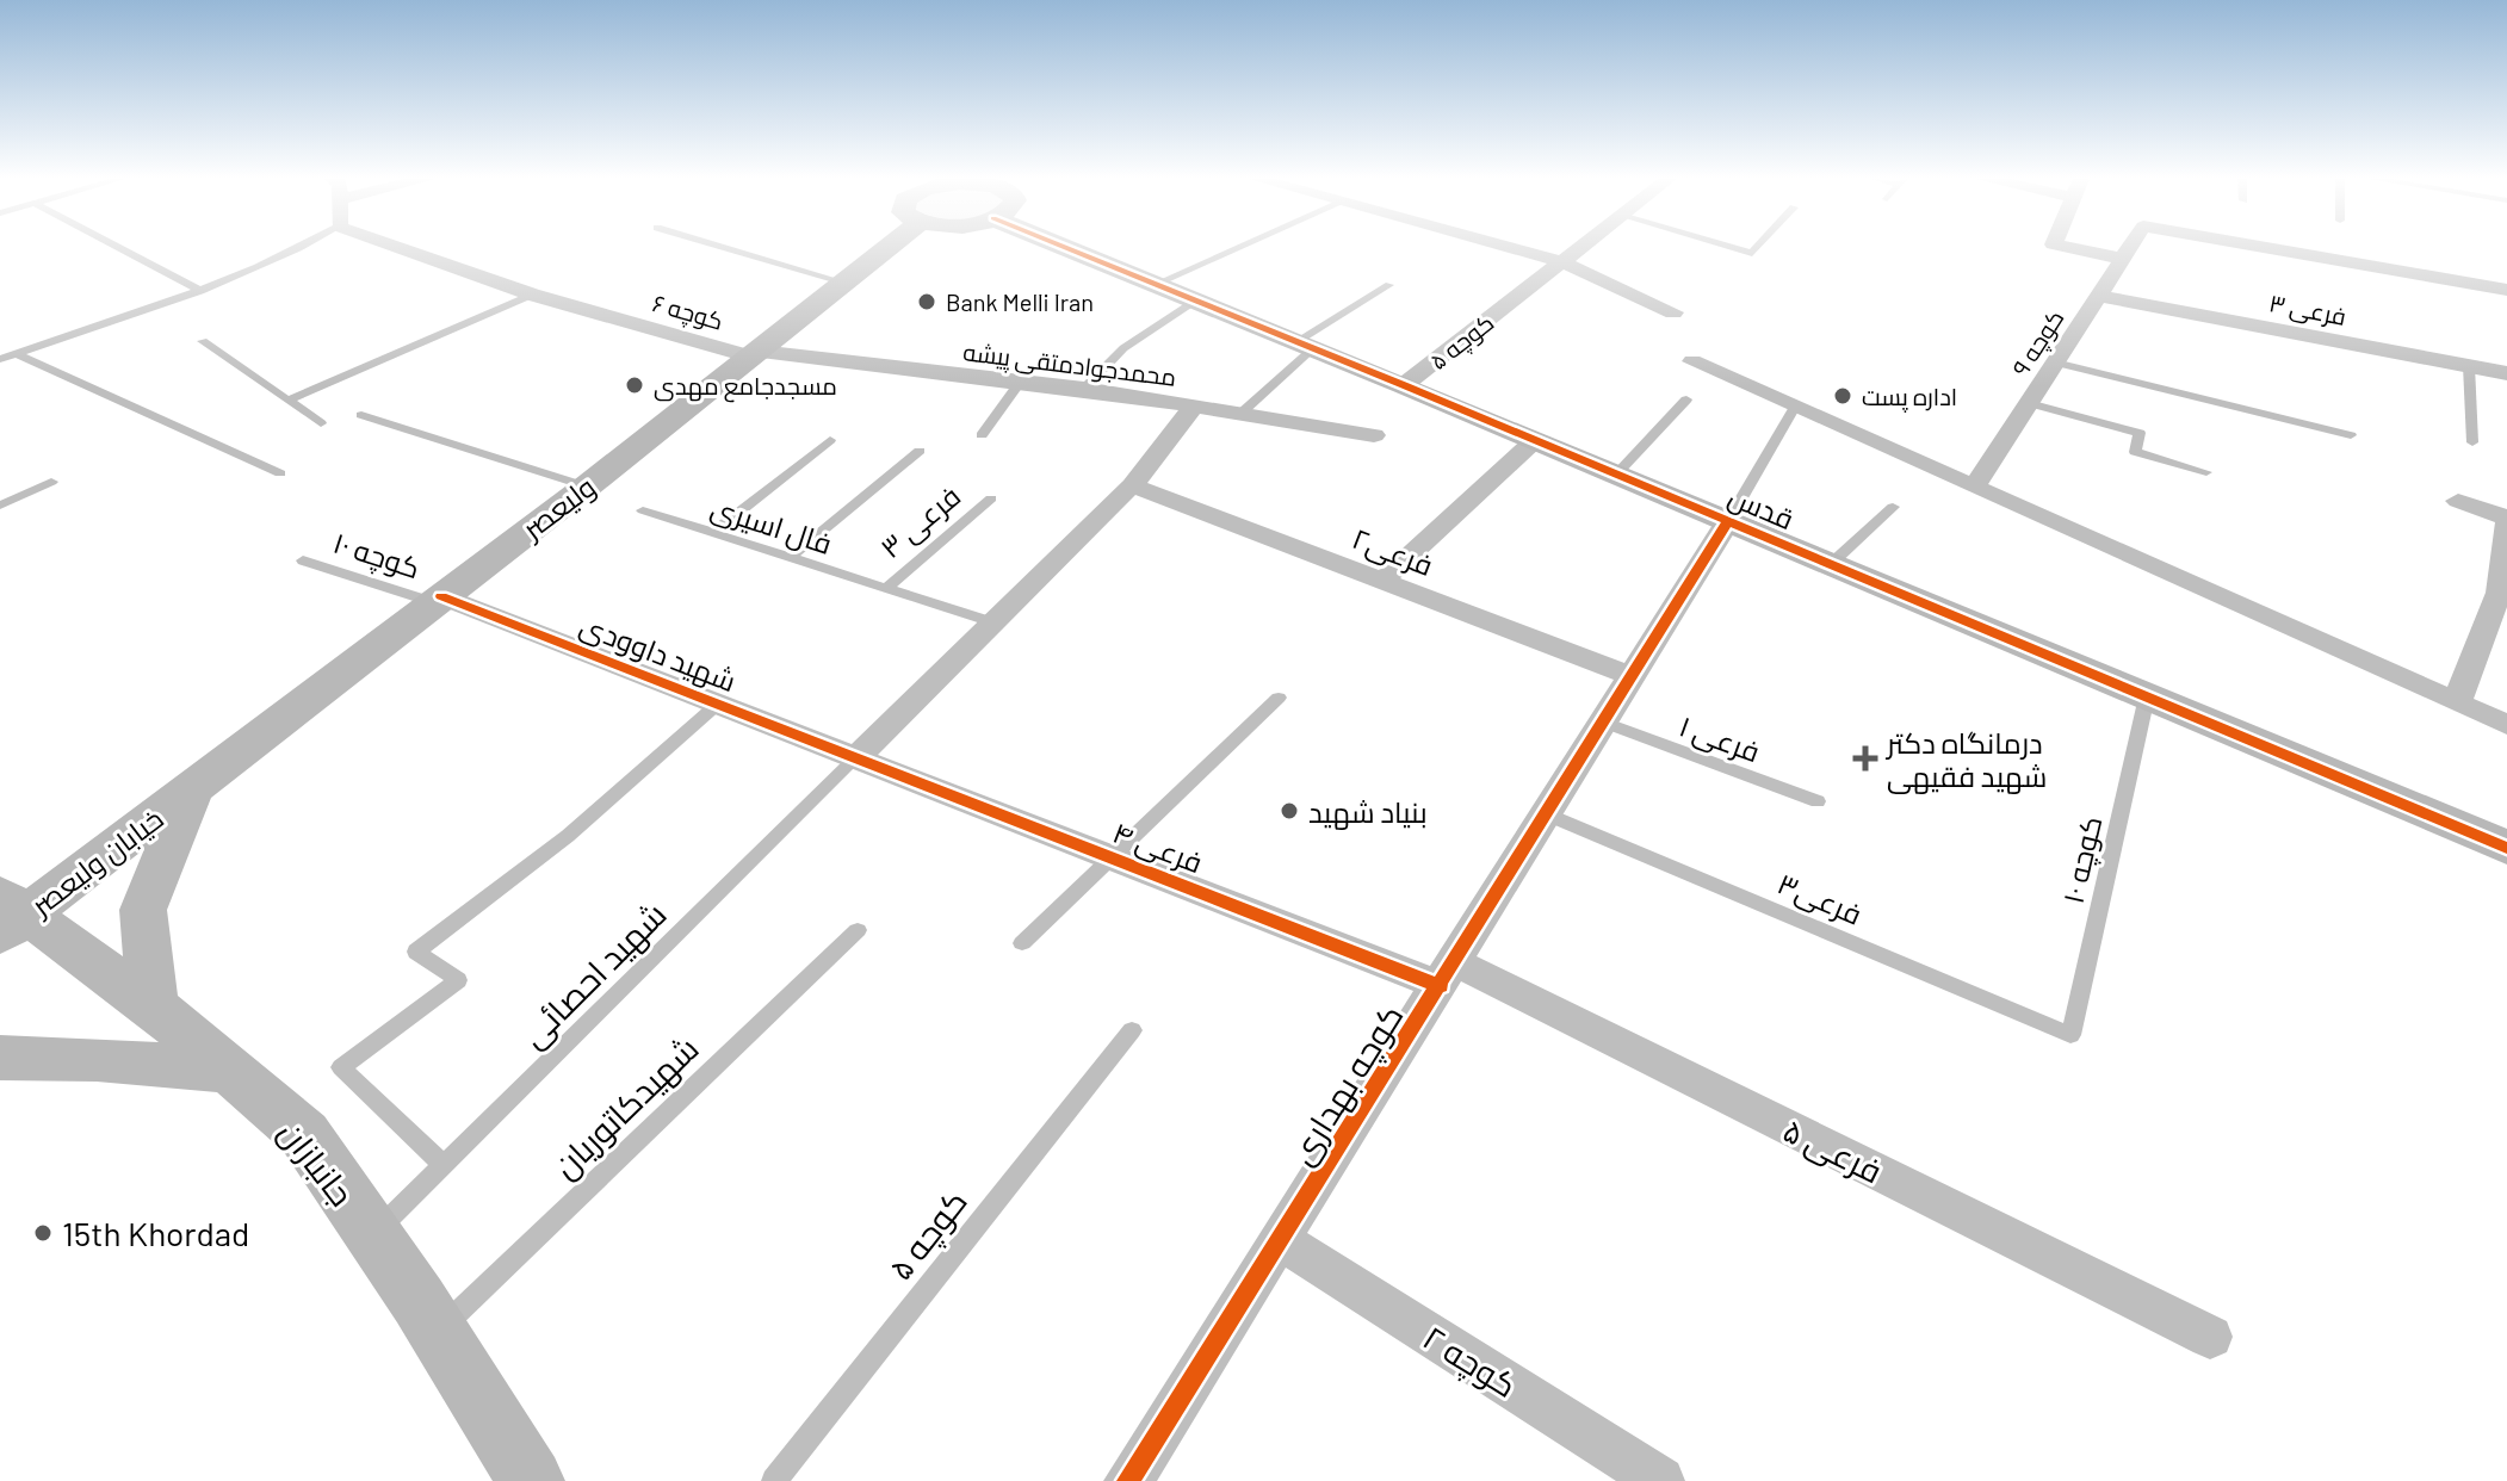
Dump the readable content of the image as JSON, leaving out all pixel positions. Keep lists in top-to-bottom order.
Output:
{
  "streets": {
    "street": [
      "فرعی ۳",
      "۶ کوچه",
      "کوچه ۵",
      "کوچه ۹",
      "محمدجوادمتقی پیشه",
      "ولیعصر",
      "قدس",
      "فرعی۲",
      "شهید داوودی",
      "فرعی ۴",
      "خیابان ولیعصر",
      "کوچه بهداری",
      "فرعی ۵",
      "جانبازان",
      "کوچه ۲"
    ],
    "lane": [
      "فال اسیری",
      "کوچه ۱۰",
      "فرعی ۱",
      "فرعی۳",
      "شهید احصائی",
      "شهیدکاتوریان"
    ]
  },
  "crossings": [
    ["فرعی ۳", "کوچه ۹"],
    ["فرعی ۳", "فال اسیری"],
    ["۶ کوچه", "محمدجوادمتقی پیشه"],
    ["۶ کوچه", "ولیعصر"],
    ["کوچه ۵", "قدس"],
    ["محمدجوادمتقی پیشه", "ولیعصر"],
    ["ولیعصر", "کوچه ۱۰"],
    ["ولیعصر", "شهید داوودی"],
    ["ولیعصر", "خیابان ولیعصر"],
    ["قدس", "کوچه ۱۰"],
    ["قدس", "کوچه بهداری"],
    ["فرعی۲", "کوچه بهداری"],
    ["کوچه ۱۰", "شهید داوودی"],
    ["کوچه ۱۰", "فرعی۳"],
    ["شهید داوودی", "فرعی ۴"],
    ["شهید داوودی", "شهید احصائی"],
    ["فرعی ۱", "کوچه بهداری"],
    ["فرعی ۴", "شهید احصائی"],
    ["فرعی ۴", "کوچه بهداری"],
    ["فرعی ۴", "فرعی ۵"],
    ["خیابان ولیعصر", "جانبازان"],
    ["فرعی۳", "کوچه بهداری"],
    ["شهید احصائی", "جانبازان"],
    ["کوچه بهداری", "فرعی ۵"],
    ["کوچه بهداری", "کوچه ۲"],
    ["شهیدکاتوریان", "جانبازان"]
  ],
  "places": {
    "other": [
      "Bank Melli Iran",
      "مسجدجامع مهدی",
      "اداره پست",
      "بنیاد شهید",
      "15th Khordad"
    ],
    "health": ["درمانگاه دکتر شهید فقیهی"]
  }
}
